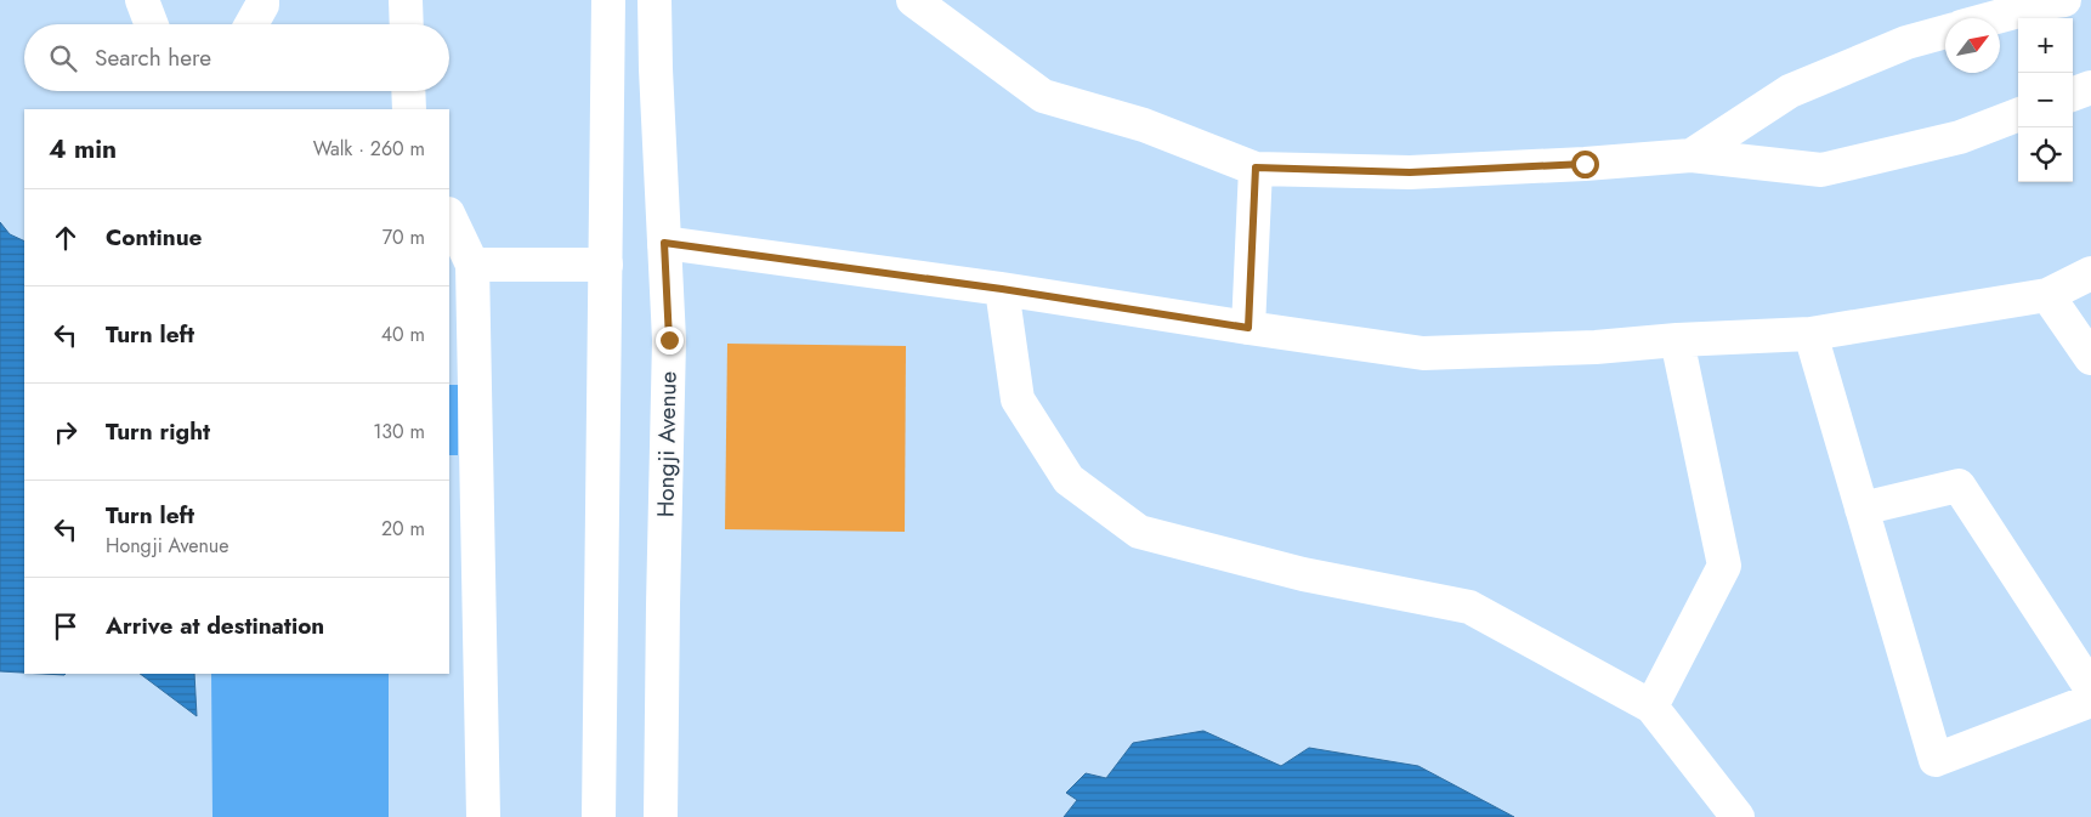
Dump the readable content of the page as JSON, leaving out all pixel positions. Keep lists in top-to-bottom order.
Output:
{
  "streets": {
    "street": ["Hongji Avenue"]
  },
  "north": "top right",
  "page": {
    "map_buttons": ["+", "−"],
    "search": "Search here",
    "heading": ["4 min", "Walk · 260 m"],
    "list": [
      ["Continue", "70 m"],
      ["Turn left", "40 m"],
      ["Turn right", "130 m"],
      ["Turn left", "Hongji Avenue", "20 m"],
      "Arrive at destination"
    ]
  }
}
